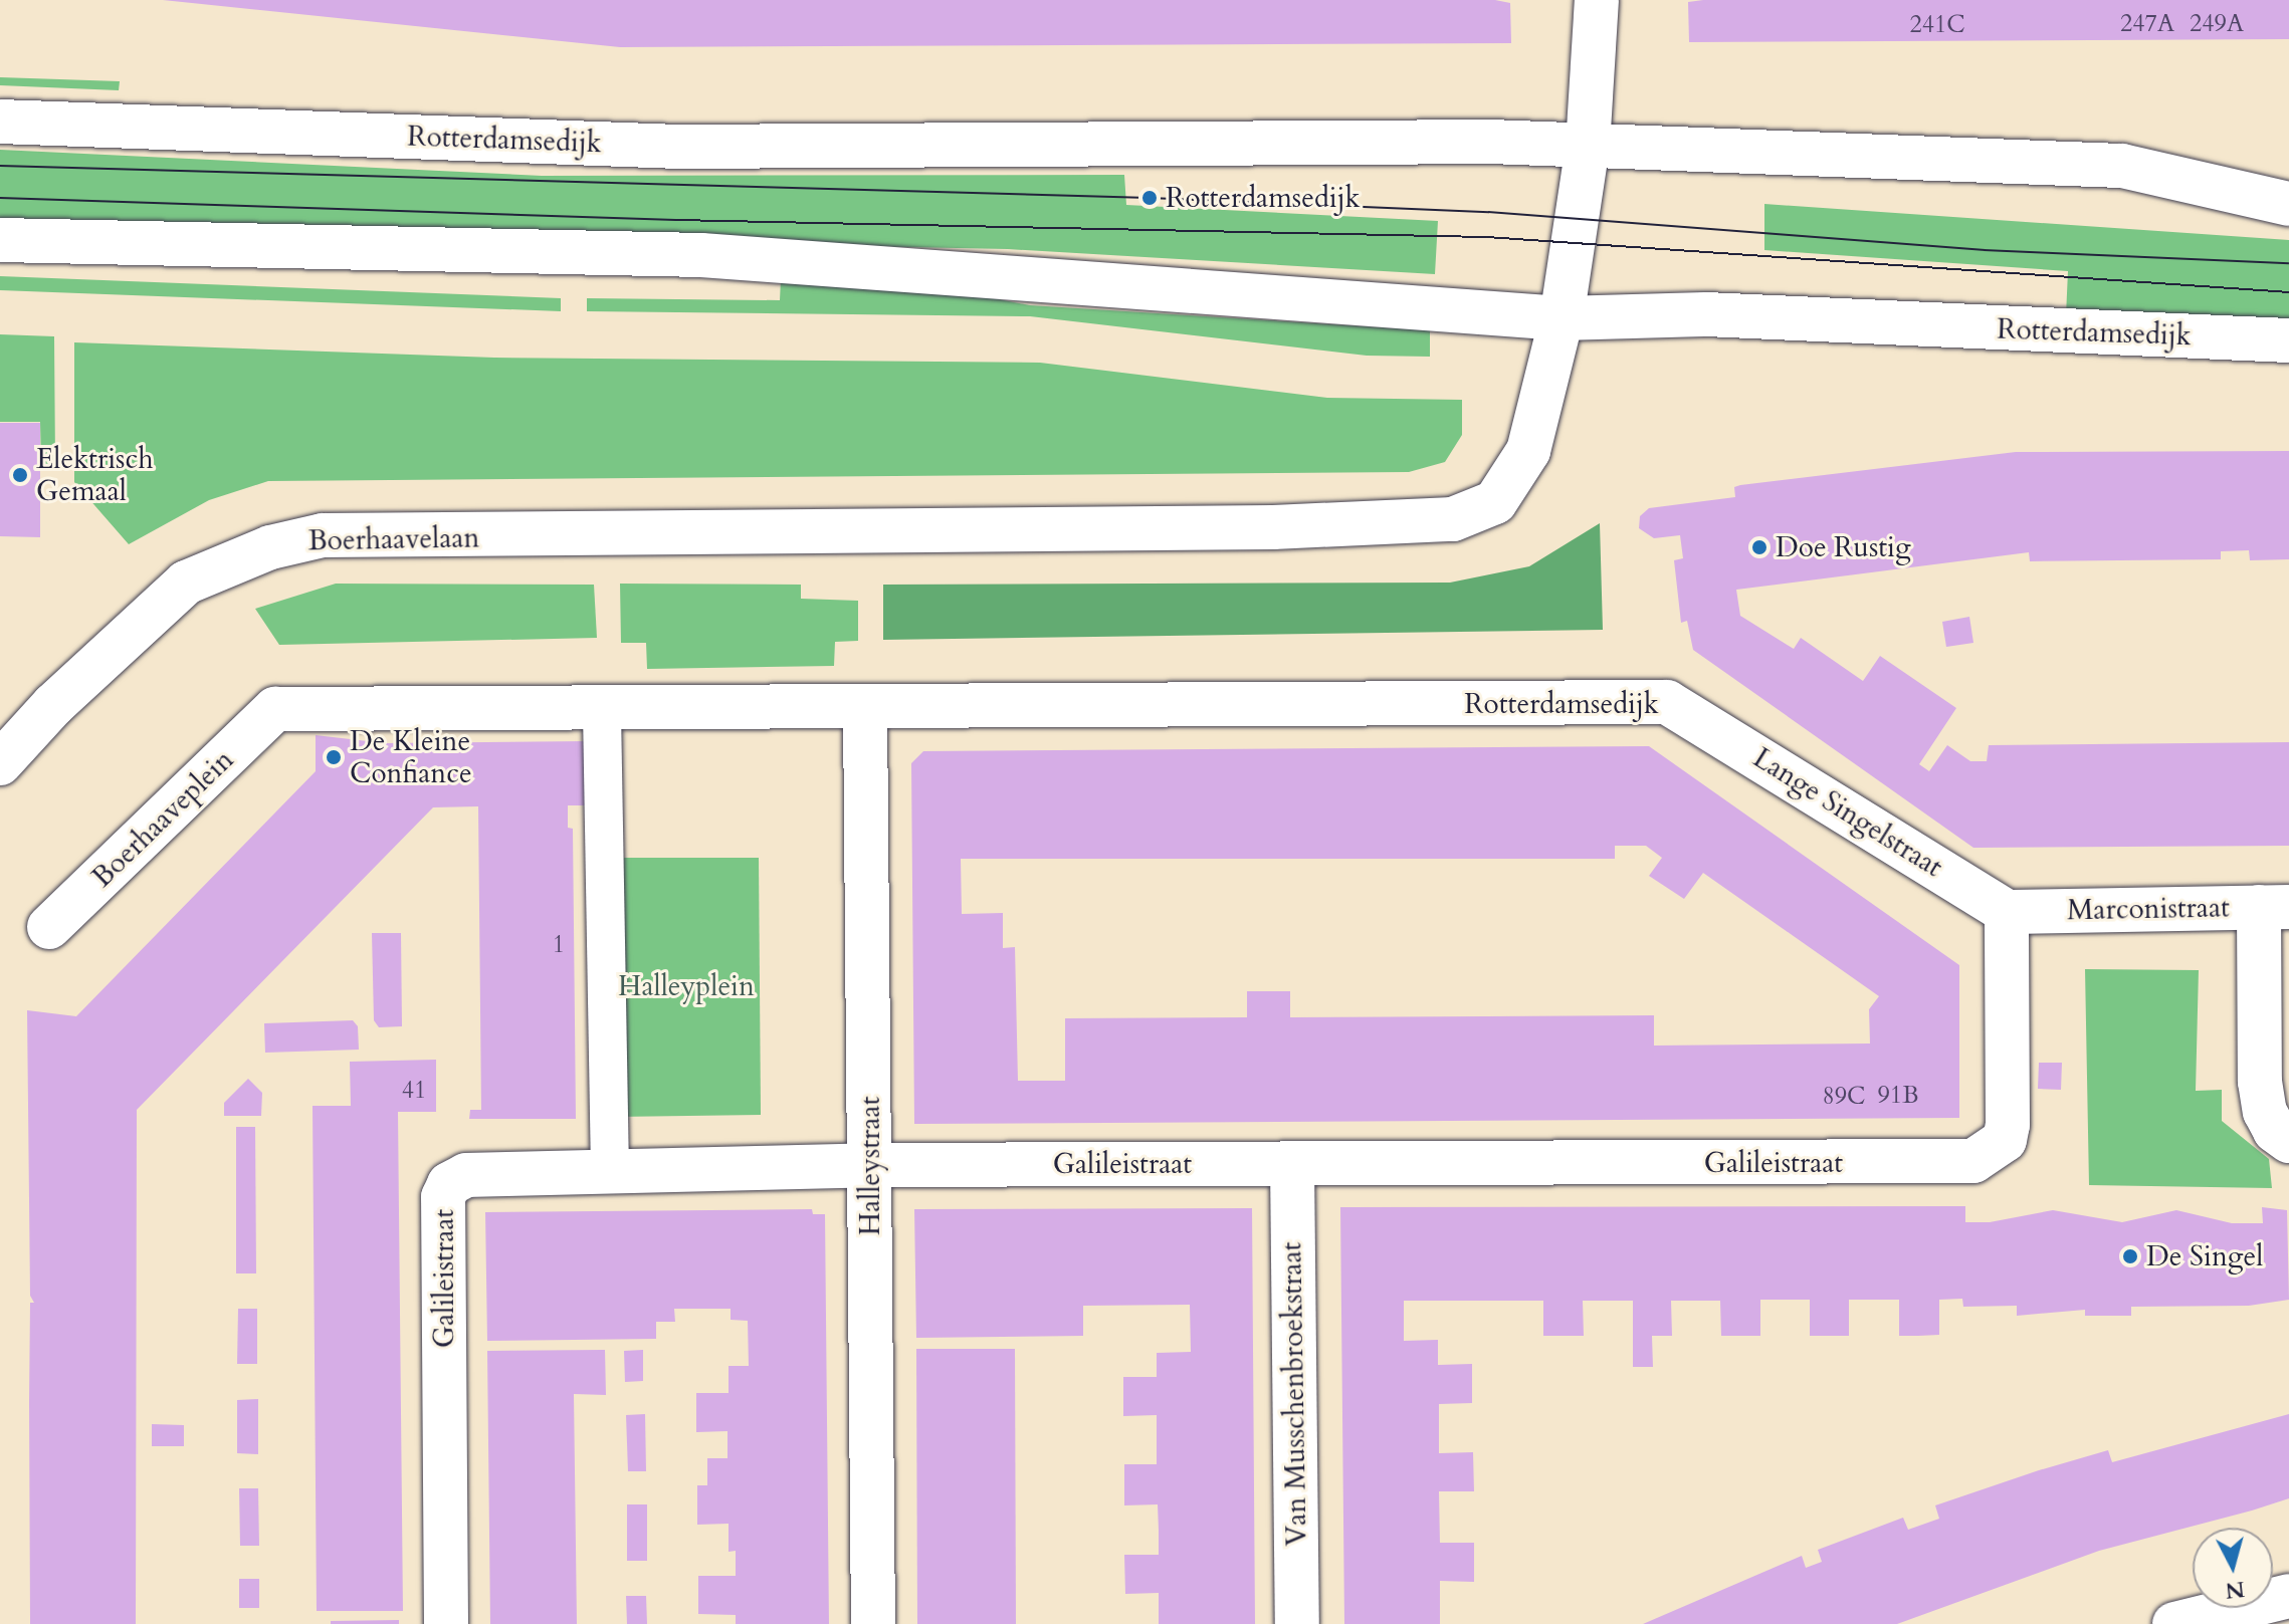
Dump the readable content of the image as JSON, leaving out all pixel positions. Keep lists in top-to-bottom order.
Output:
{
  "streets": {
    "street": [
      "Rotterdamsedijk",
      "Boerhaavelaan",
      "Lange Singelstraat",
      "Boerhaaveplein",
      "Marconistraat",
      "Galileistraat",
      "Halleystraat",
      "Van Musschenbroekstraat"
    ]
  },
  "crossings": [
    ["Rotterdamsedijk", "Boerhaavelaan"],
    ["Rotterdamsedijk", "Lange Singelstraat"],
    ["Rotterdamsedijk", "Boerhaaveplein"],
    ["Rotterdamsedijk", "Halleystraat"],
    ["Lange Singelstraat", "Marconistraat"],
    ["Lange Singelstraat", "Galileistraat"],
    ["Marconistraat", "Galileistraat"],
    ["Galileistraat", "Halleystraat"],
    ["Galileistraat", "Van Musschenbroekstraat"]
  ],
  "parks": ["Halleyplein"],
  "places": [
    "Rotterdamsedijk",
    "Elektrisch Gemaal",
    "Doe Rustig",
    "De Kleine Confiance",
    "De Singel"
  ],
  "house_numbers": [
    "247A",
    "249A",
    "241C",
    "1",
    "41",
    "91B",
    "89C"
  ],
  "north": "bottom"
}
